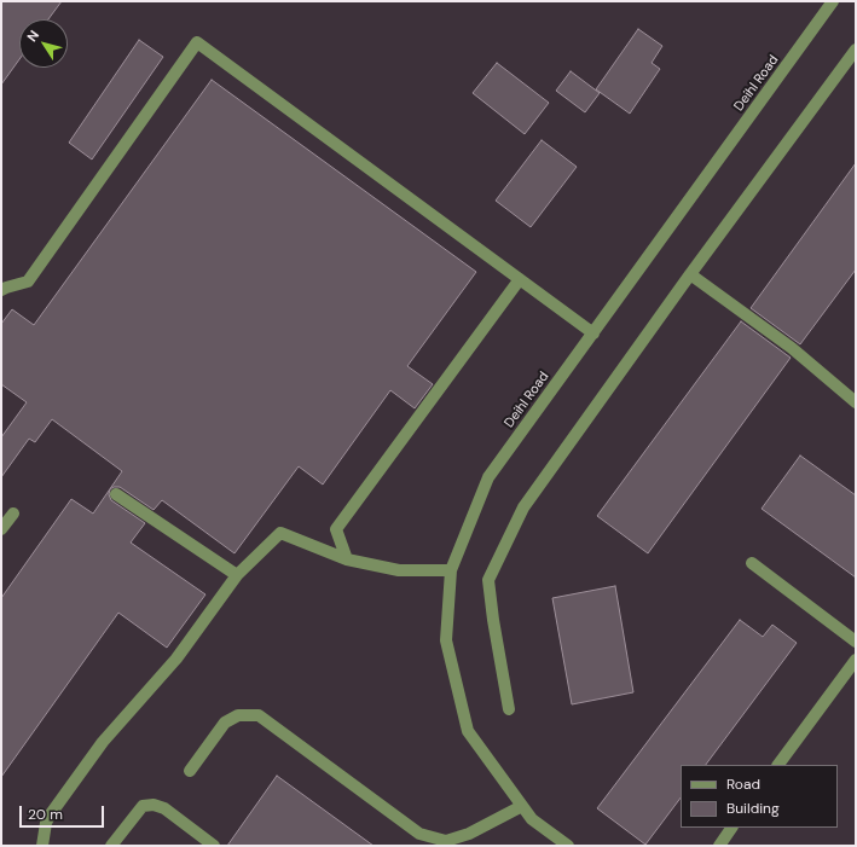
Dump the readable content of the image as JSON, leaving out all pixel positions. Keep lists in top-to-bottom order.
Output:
{
  "streets": {
    "street": ["Deihl Road"]
  },
  "legend": ["Road", "Building"],
  "scale_bar": "20 m",
  "north": "top left"
}
